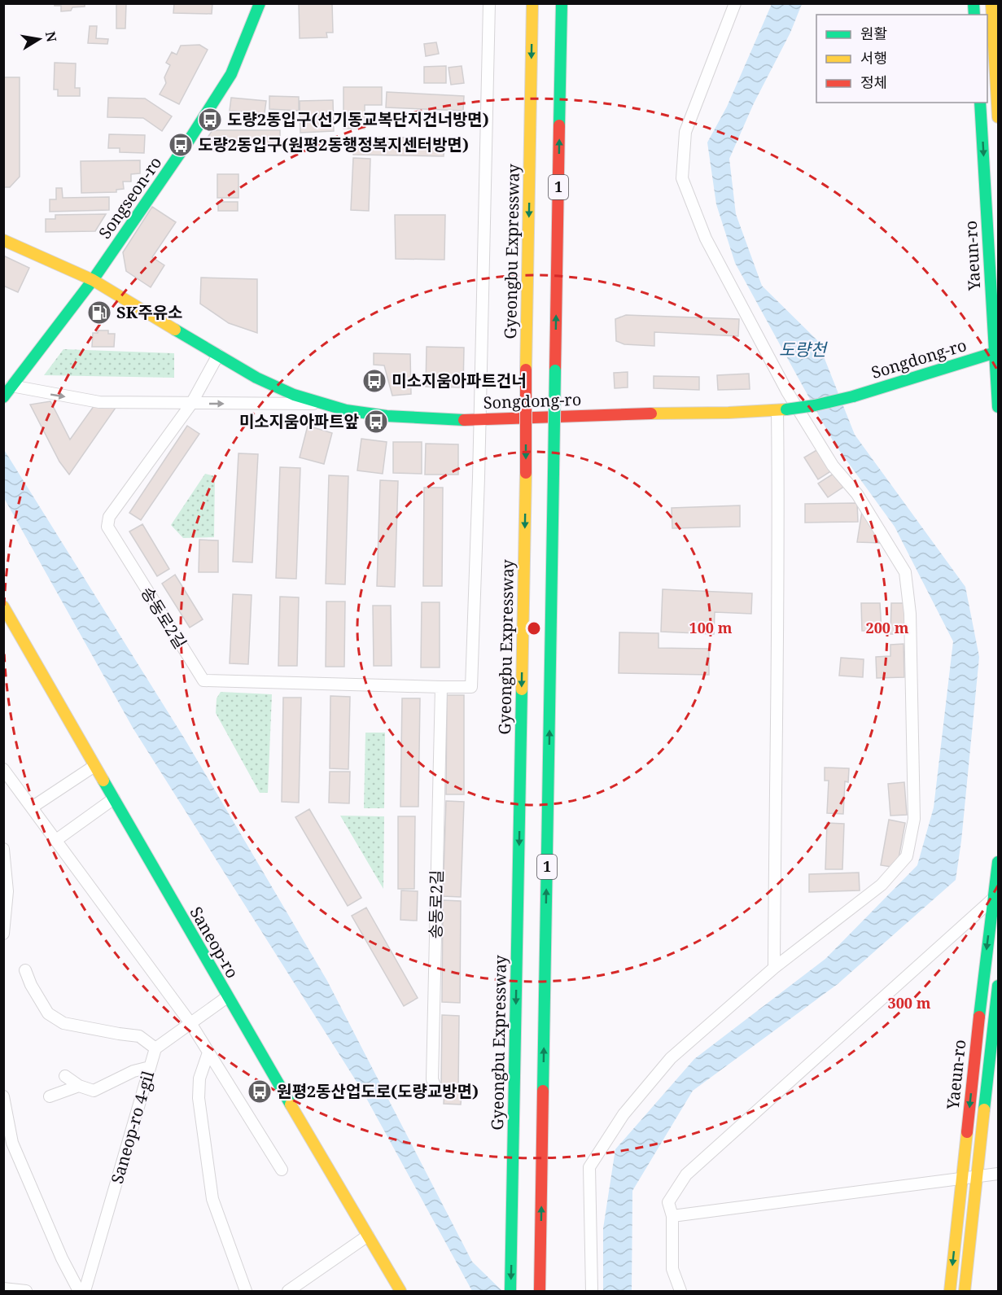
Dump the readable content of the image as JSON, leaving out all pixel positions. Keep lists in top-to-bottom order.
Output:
{
  "streets": {
    "main road": [
      "1",
      "Songseon-ro",
      "Gyeongbu Expressway",
      "Yaeun-ro",
      "Songdong-ro",
      "Saneop-ro"
    ],
    "street": ["송동로2길", "Saneop-ro 4-gil"]
  },
  "crossings": [
    ["Songseon-ro", "Songdong-ro"],
    ["Yaeun-ro", "Songdong-ro"],
    ["Songdong-ro", "송동로2길"]
  ],
  "water": ["도량천"],
  "places": {
    "bus stop": [
      "도량2동입구(선기동교복단지건너방면)",
      "도량2동입구(원평2동행정복지센터방면)",
      "미소지움아파트건너",
      "미소지움아파트앞",
      "원평2동산업도로(도량교방면)"
    ],
    "fuel station": ["SK주유소"]
  },
  "legend": ["원활", "서행", "정체"],
  "north": "right",
  "rings": ["100 m", "200 m", "300 m"]
}
